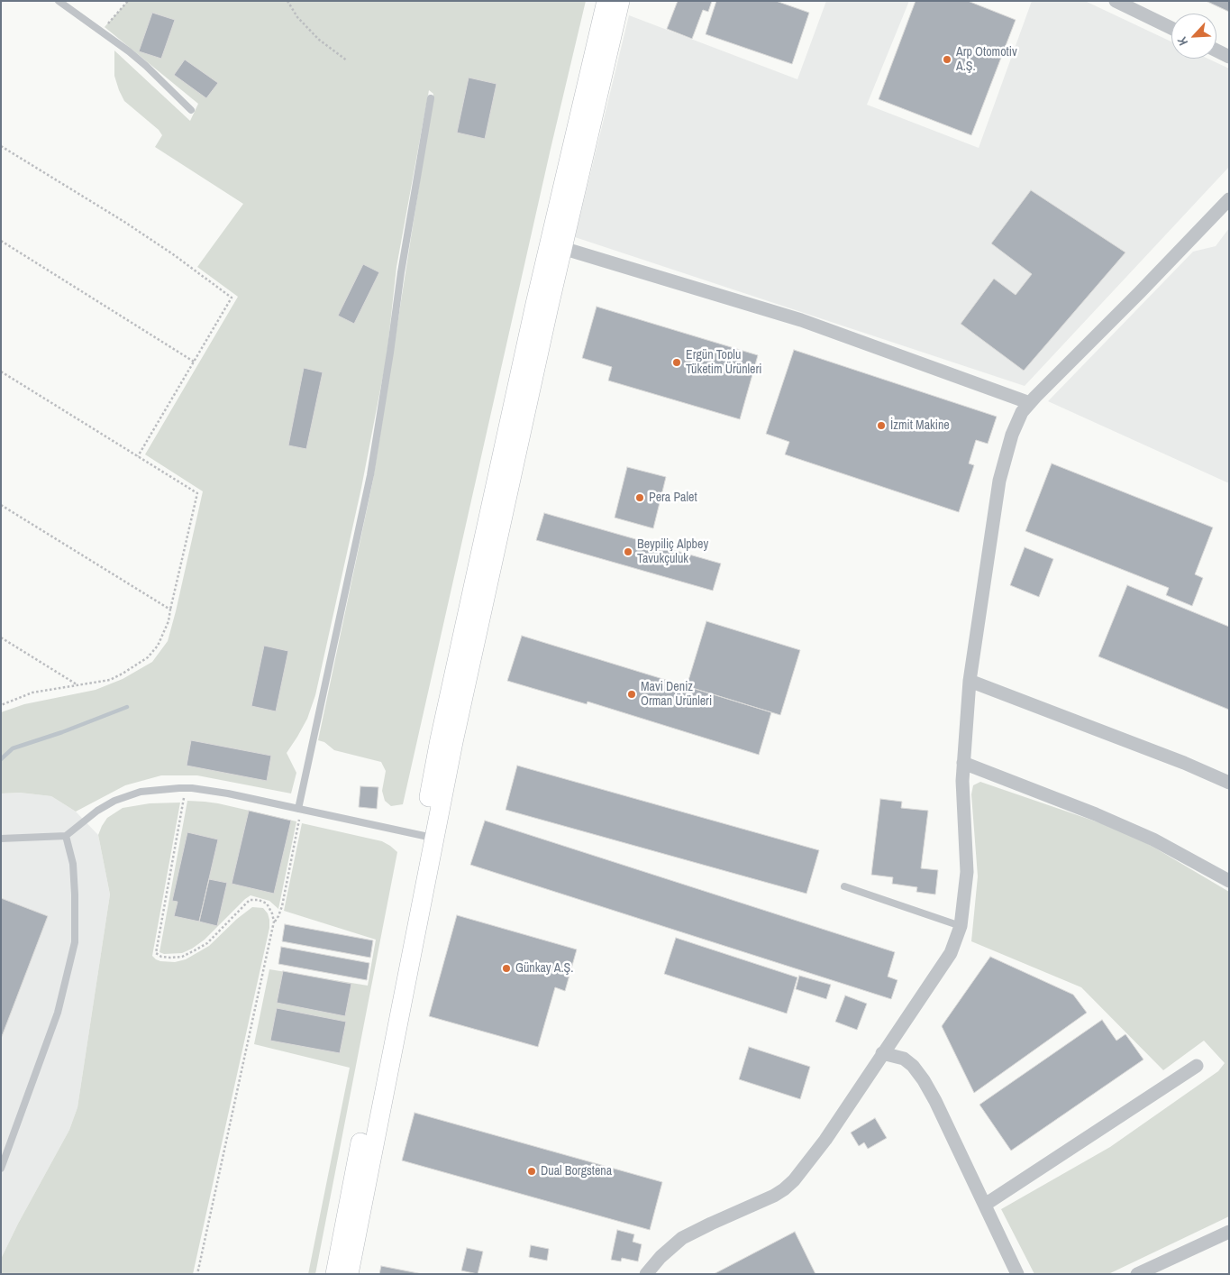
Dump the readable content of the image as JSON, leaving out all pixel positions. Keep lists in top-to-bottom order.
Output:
{
  "places": [
    "Arp Otomotiv A.Ş.",
    "Ergün Toplu Tüketim Ürünleri",
    "İzmit Makine",
    "Pera Palet",
    "Beypiliç Alpbey Tavukçuluk",
    "Mavi Deniz Orman Ürünleri",
    "Günkay A.Ş.",
    "Dual Borgstena"
  ],
  "north": "bottom left"
}
